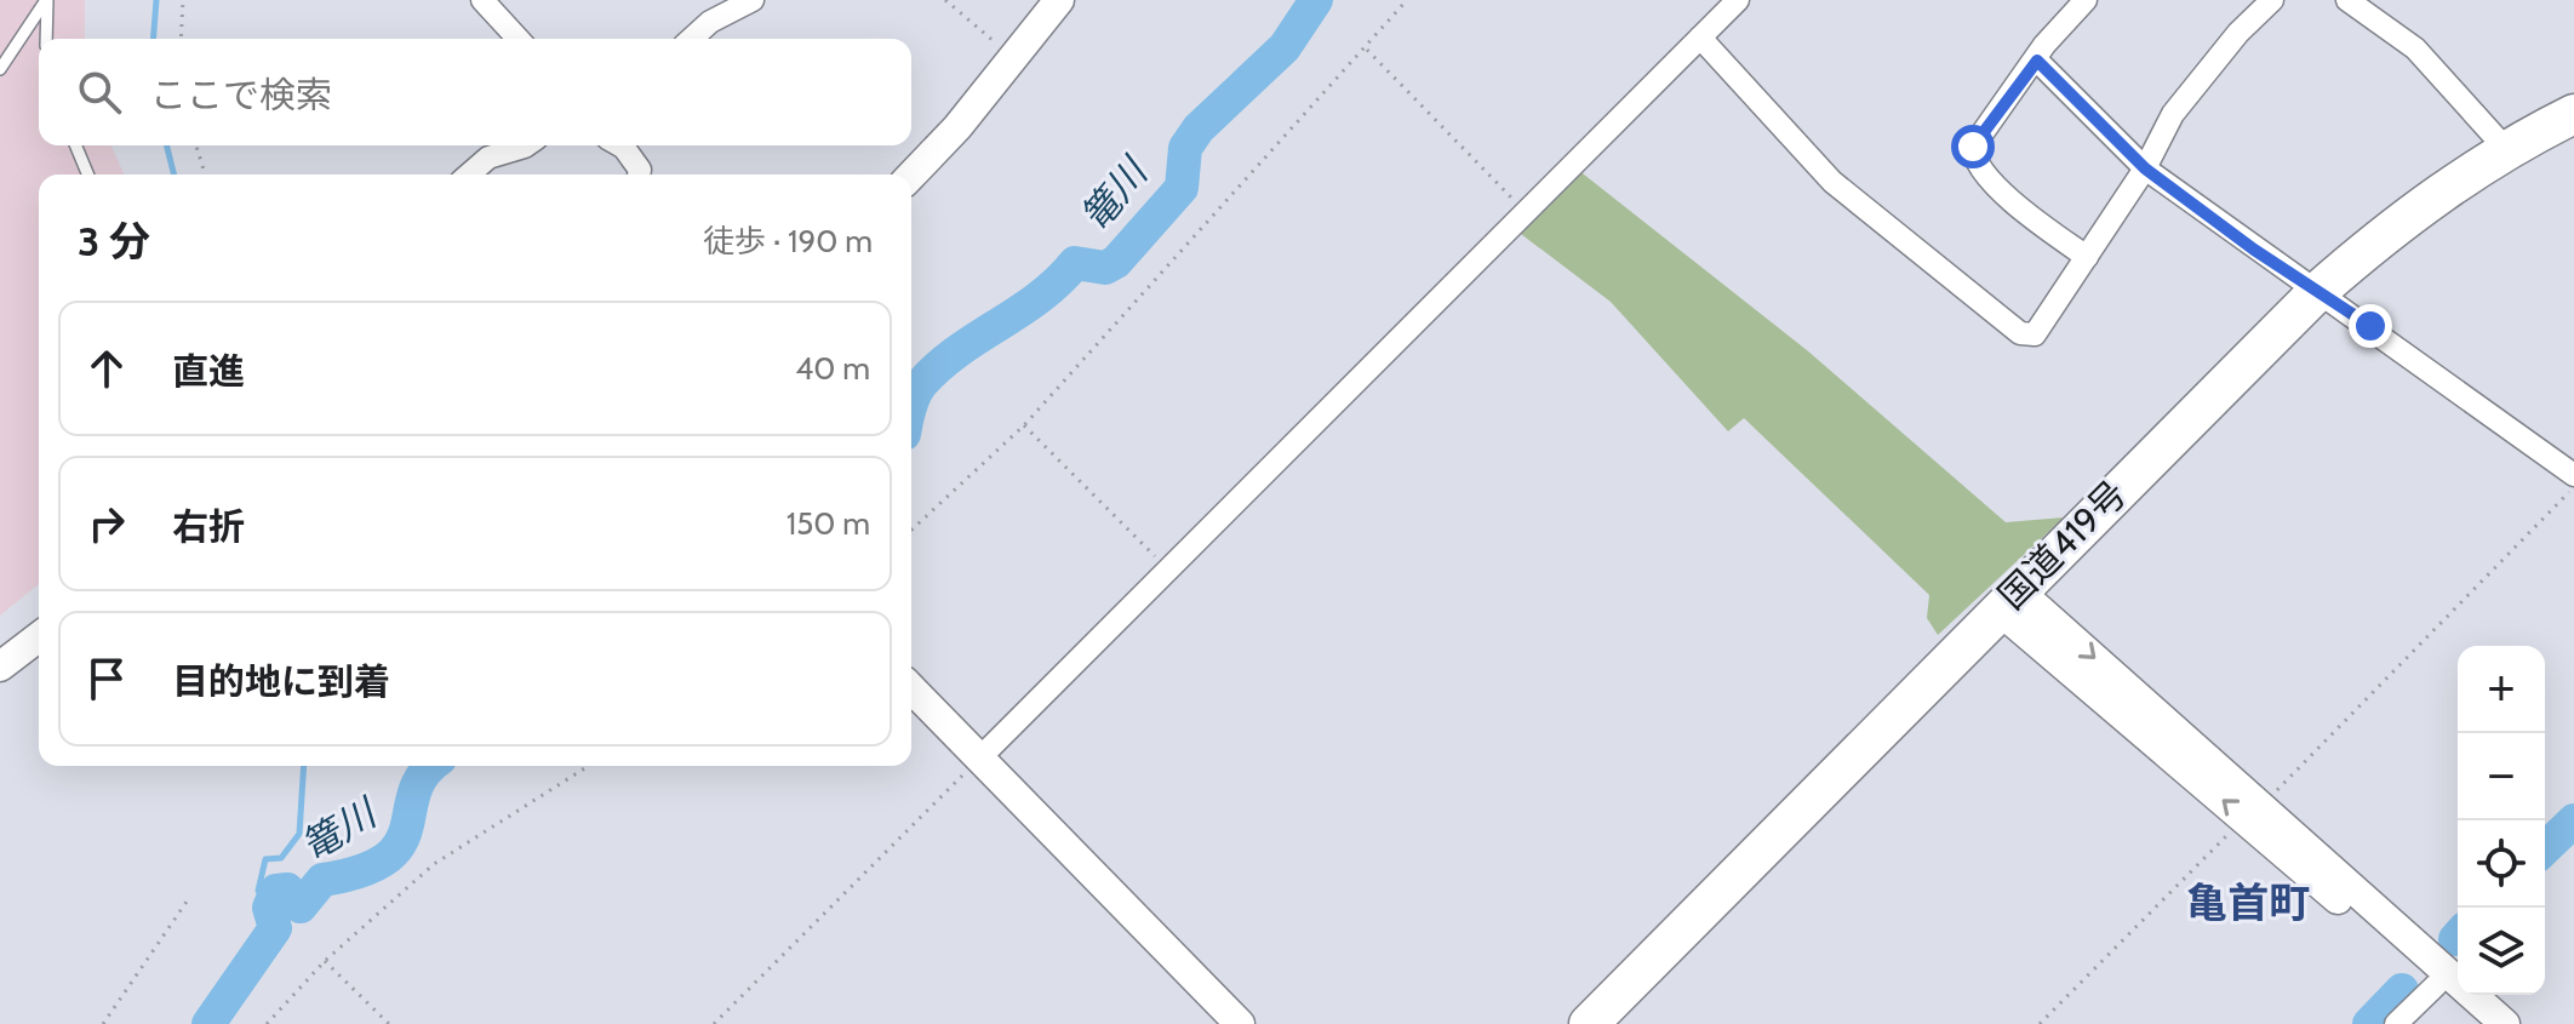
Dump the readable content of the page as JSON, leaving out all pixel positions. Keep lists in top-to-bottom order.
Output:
{
  "streets": {
    "highway": ["国道419号"]
  },
  "districts": ["亀首町"],
  "water": ["篭川"],
  "page": {
    "search": "ここで検索",
    "heading": ["3 分", "徒歩 · 190 m"],
    "list": [
      ["直進", "40 m"],
      ["右折", "150 m"],
      "目的地に到着"
    ],
    "map_buttons": ["+", "−"]
  }
}
